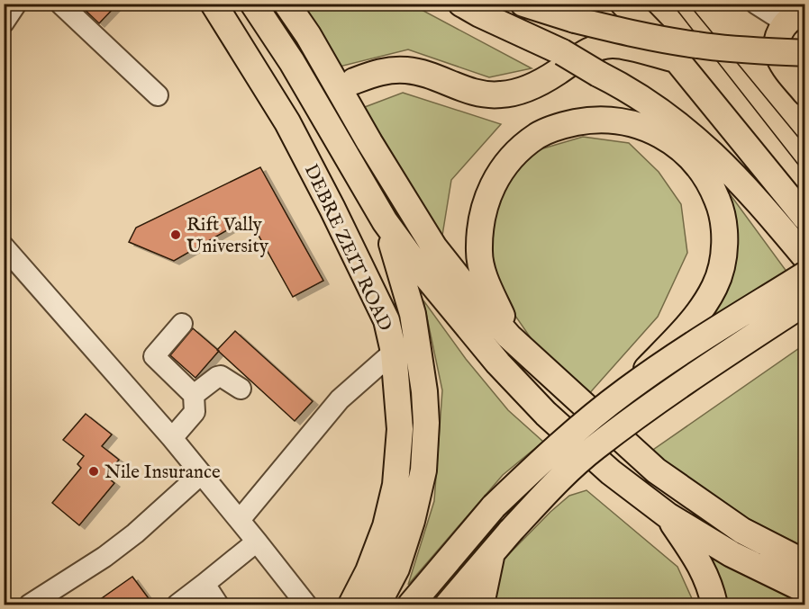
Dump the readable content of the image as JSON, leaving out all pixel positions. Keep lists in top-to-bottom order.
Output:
{
  "streets": {
    "main road": ["DEBRE ZEIT ROAD"]
  },
  "places": ["Rift Vally University", "Nile Insurance"]
}
